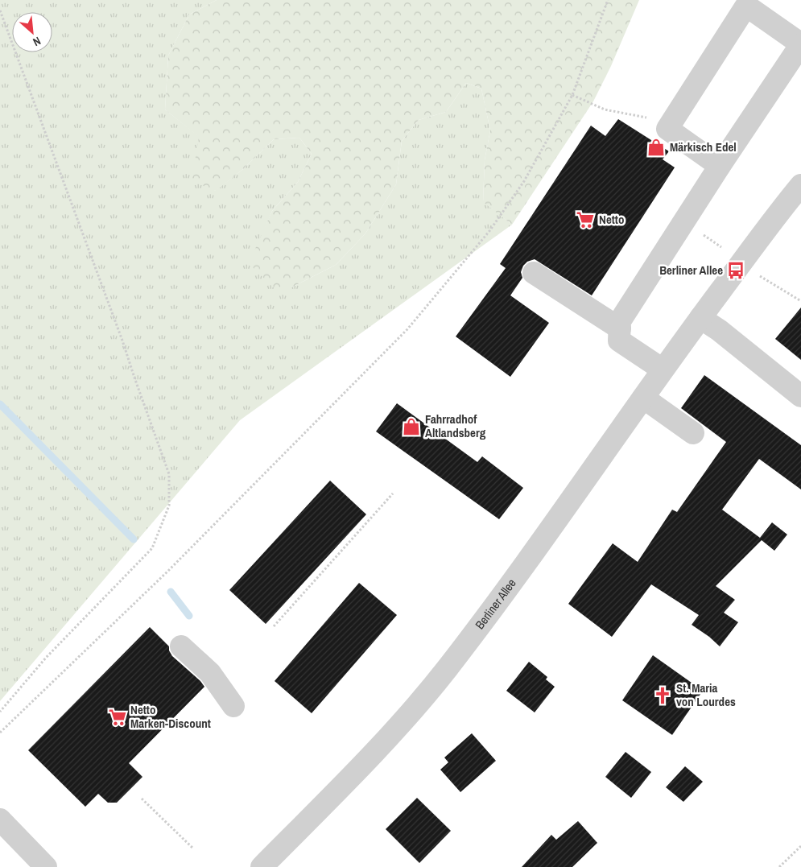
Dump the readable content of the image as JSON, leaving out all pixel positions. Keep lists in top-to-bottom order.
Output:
{
  "streets": {
    "street": ["Berliner Allee"]
  },
  "places": {
    "shop": ["Märkisch Edel", "Fahrradhof Altlandsberg"],
    "supermarket": ["Netto", "Netto Marken-Discount"],
    "bus stop": ["Berliner Allee"],
    "church": ["St. Maria von Lourdes"]
  },
  "north": "bottom right"
}
